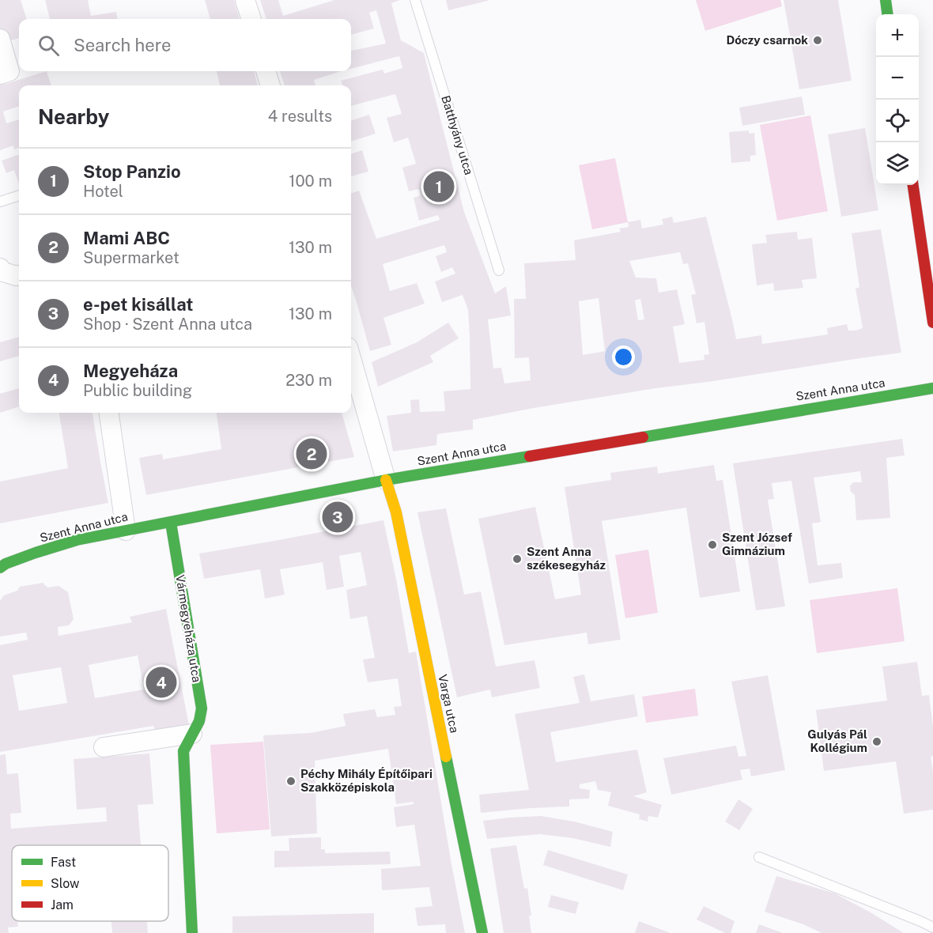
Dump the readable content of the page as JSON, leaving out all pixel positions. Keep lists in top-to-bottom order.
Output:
{
  "streets": {
    "street": ["Szent Anna utca", "Vármegyeháza utca", "Varga utca"],
    "lane": ["Batthyány utca"]
  },
  "crossings": [
    ["Szent Anna utca", "Vármegyeháza utca"],
    ["Szent Anna utca", "Varga utca"]
  ],
  "places": [
    "Dóczy csarnok",
    "Szent József Gimnázium",
    "Szent Anna székesegyház",
    "Gulyás Pál Kollégium",
    "Péchy Mihály Építőipari Szakközépiskola"
  ],
  "legend": ["Fast", "Slow", "Jam"],
  "page": {
    "map_buttons": ["+", "−"],
    "search": "Search here",
    "heading": ["Nearby", "4 results"],
    "list": [
      {
        "mark": "1",
        "name": "Stop Panzio",
        "note": "Hotel",
        "value": "100 m"
      },
      {
        "mark": "2",
        "name": "Mami ABC",
        "note": "Supermarket",
        "value": "130 m"
      },
      {
        "mark": "3",
        "name": "e-pet kisállat",
        "note": "Shop · Szent Anna utca",
        "value": "130 m"
      },
      {
        "mark": "4",
        "name": "Megyeháza",
        "note": "Public building",
        "value": "230 m"
      }
    ],
    "pins": [
      "1",
      "2",
      "3",
      "4"
    ]
  }
}
